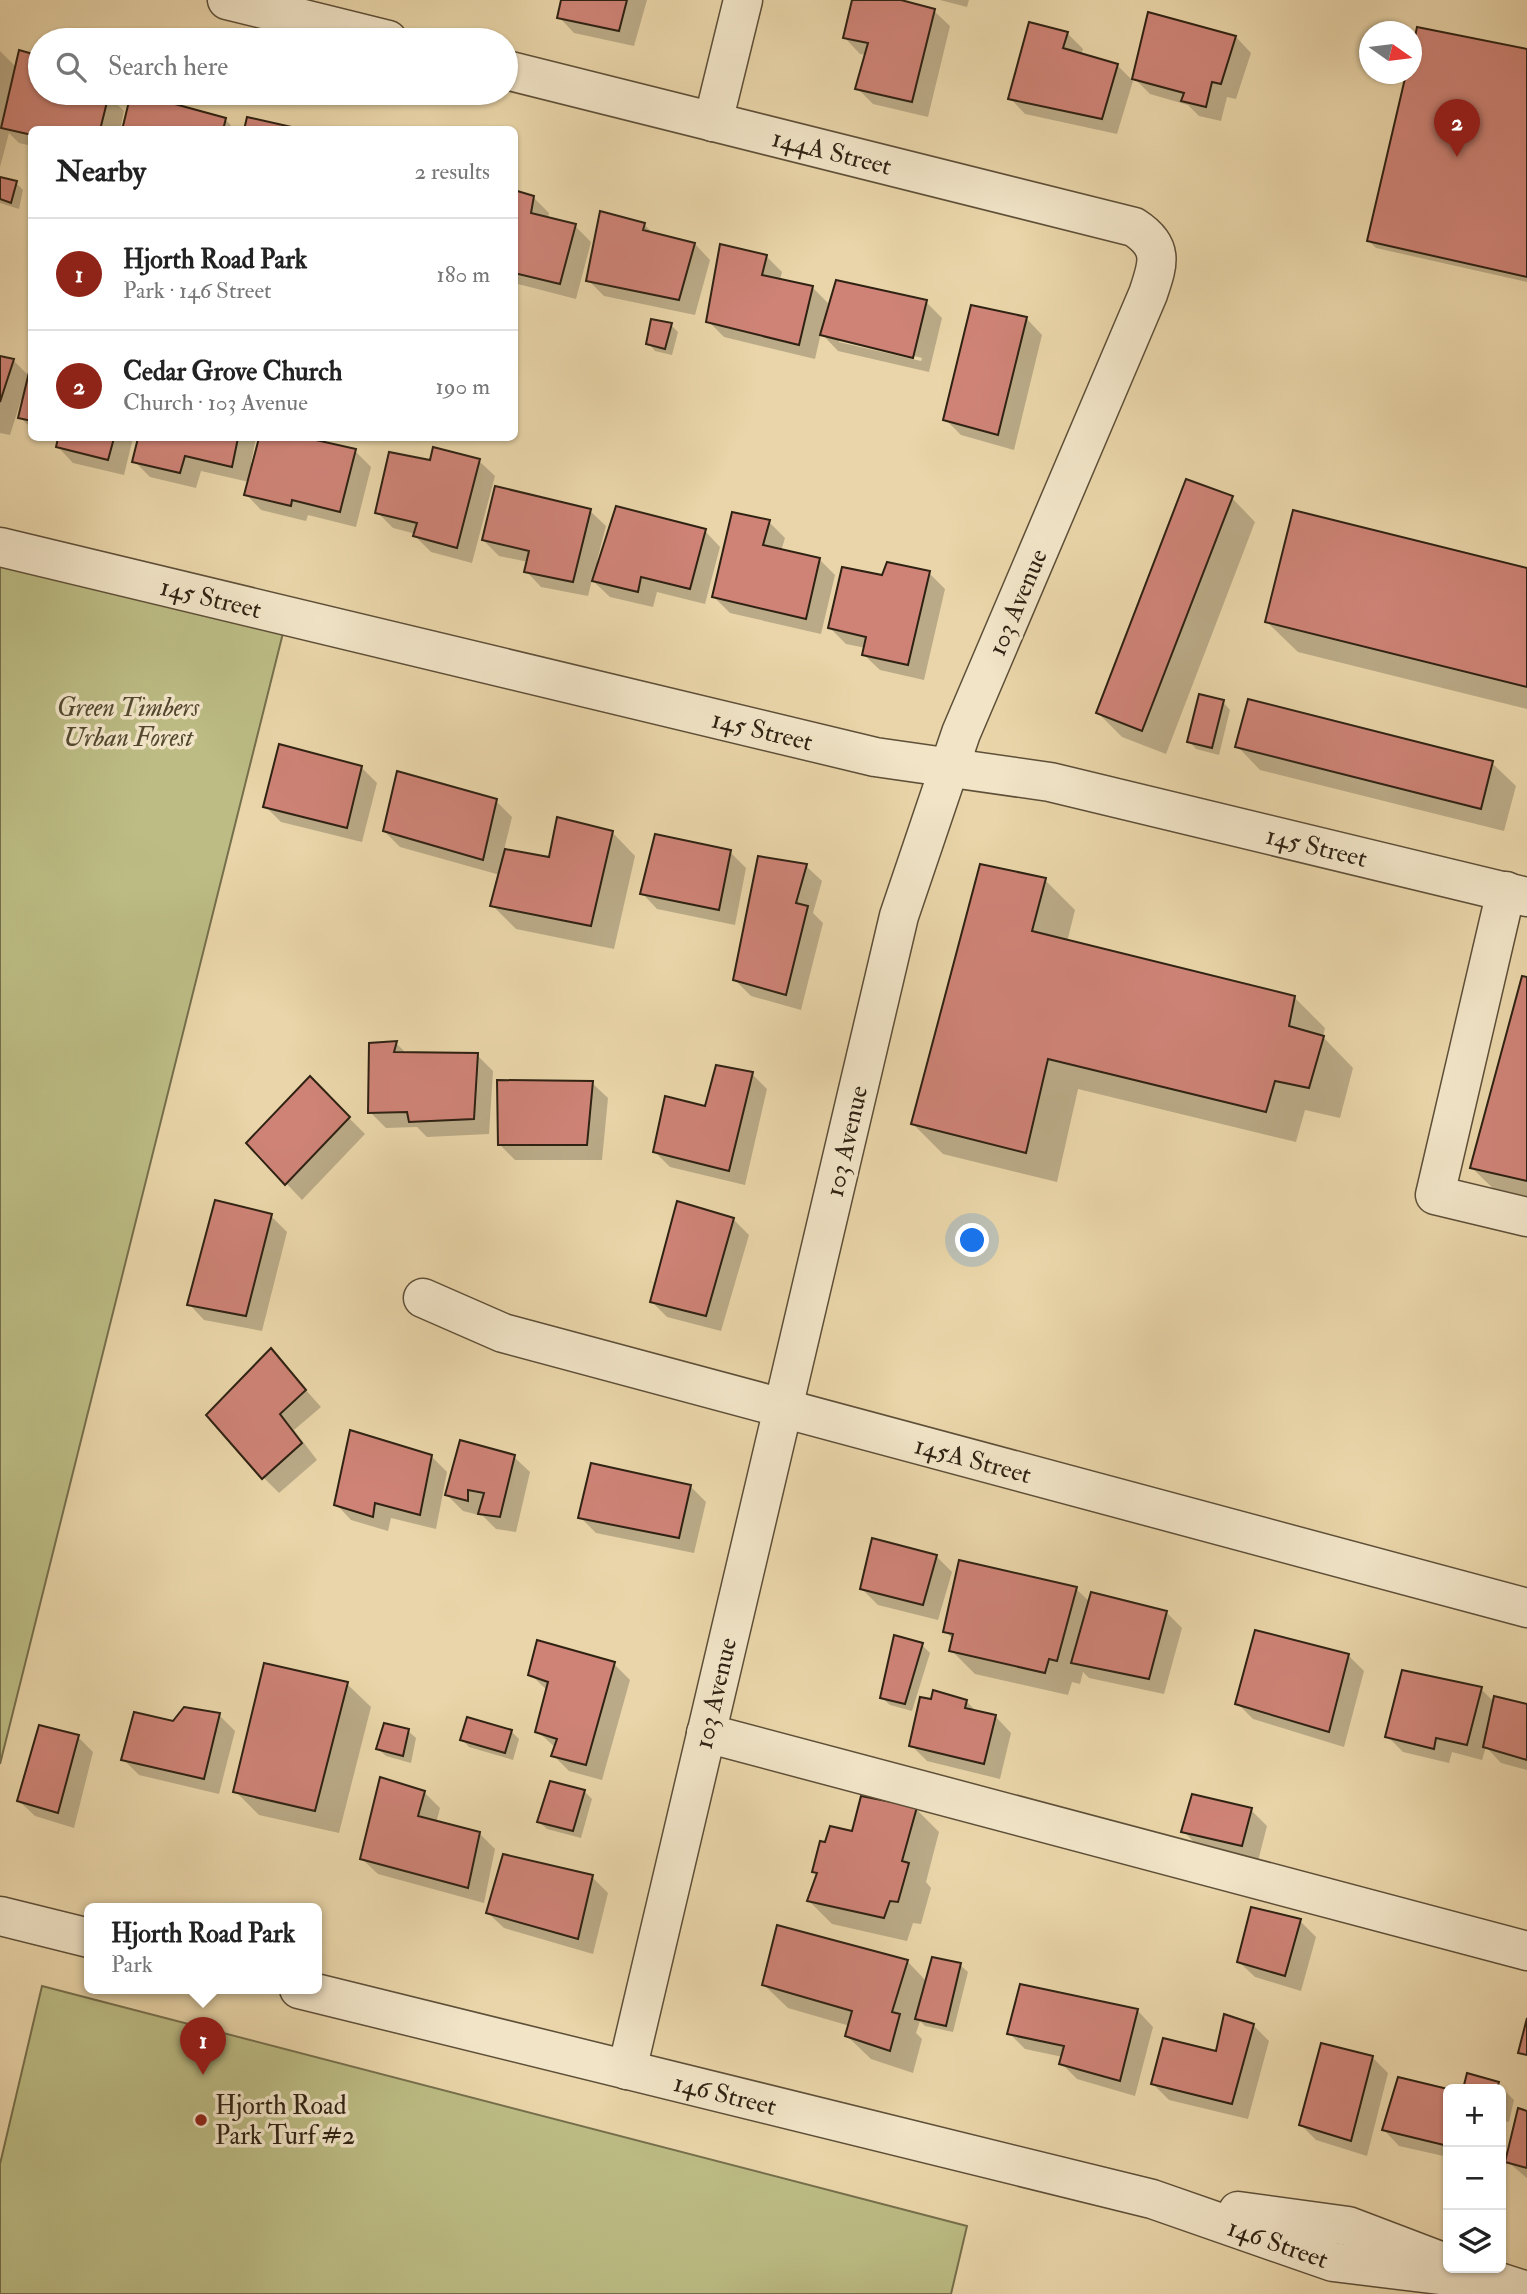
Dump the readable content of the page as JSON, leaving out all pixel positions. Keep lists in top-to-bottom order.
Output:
{
  "streets": {
    "street": [
      "144A Street",
      "145 Street",
      "103 Avenue",
      "145A Street",
      "146 Street"
    ]
  },
  "crossings": [
    ["144A Street", "103 Avenue"],
    ["145 Street", "103 Avenue"],
    ["103 Avenue", "145A Street"],
    ["103 Avenue", "146 Street"]
  ],
  "parks": ["Green Timbers Urban Forest"],
  "places": ["Hjorth Road Park Turf #2"],
  "north": "right",
  "page": {
    "search": "Search here",
    "pins": ["2", "1"],
    "heading": ["Nearby", "2 results"],
    "list": [
      {
        "mark": "1",
        "name": "Hjorth Road Park",
        "note": "Park · 146 Street",
        "value": "180 m"
      },
      {
        "mark": "2",
        "name": "Cedar Grove Church",
        "note": "Church · 103 Avenue",
        "value": "190 m"
      }
    ],
    "popup": ["Hjorth Road Park", "Park"],
    "map_buttons": ["+", "−"]
  }
}
